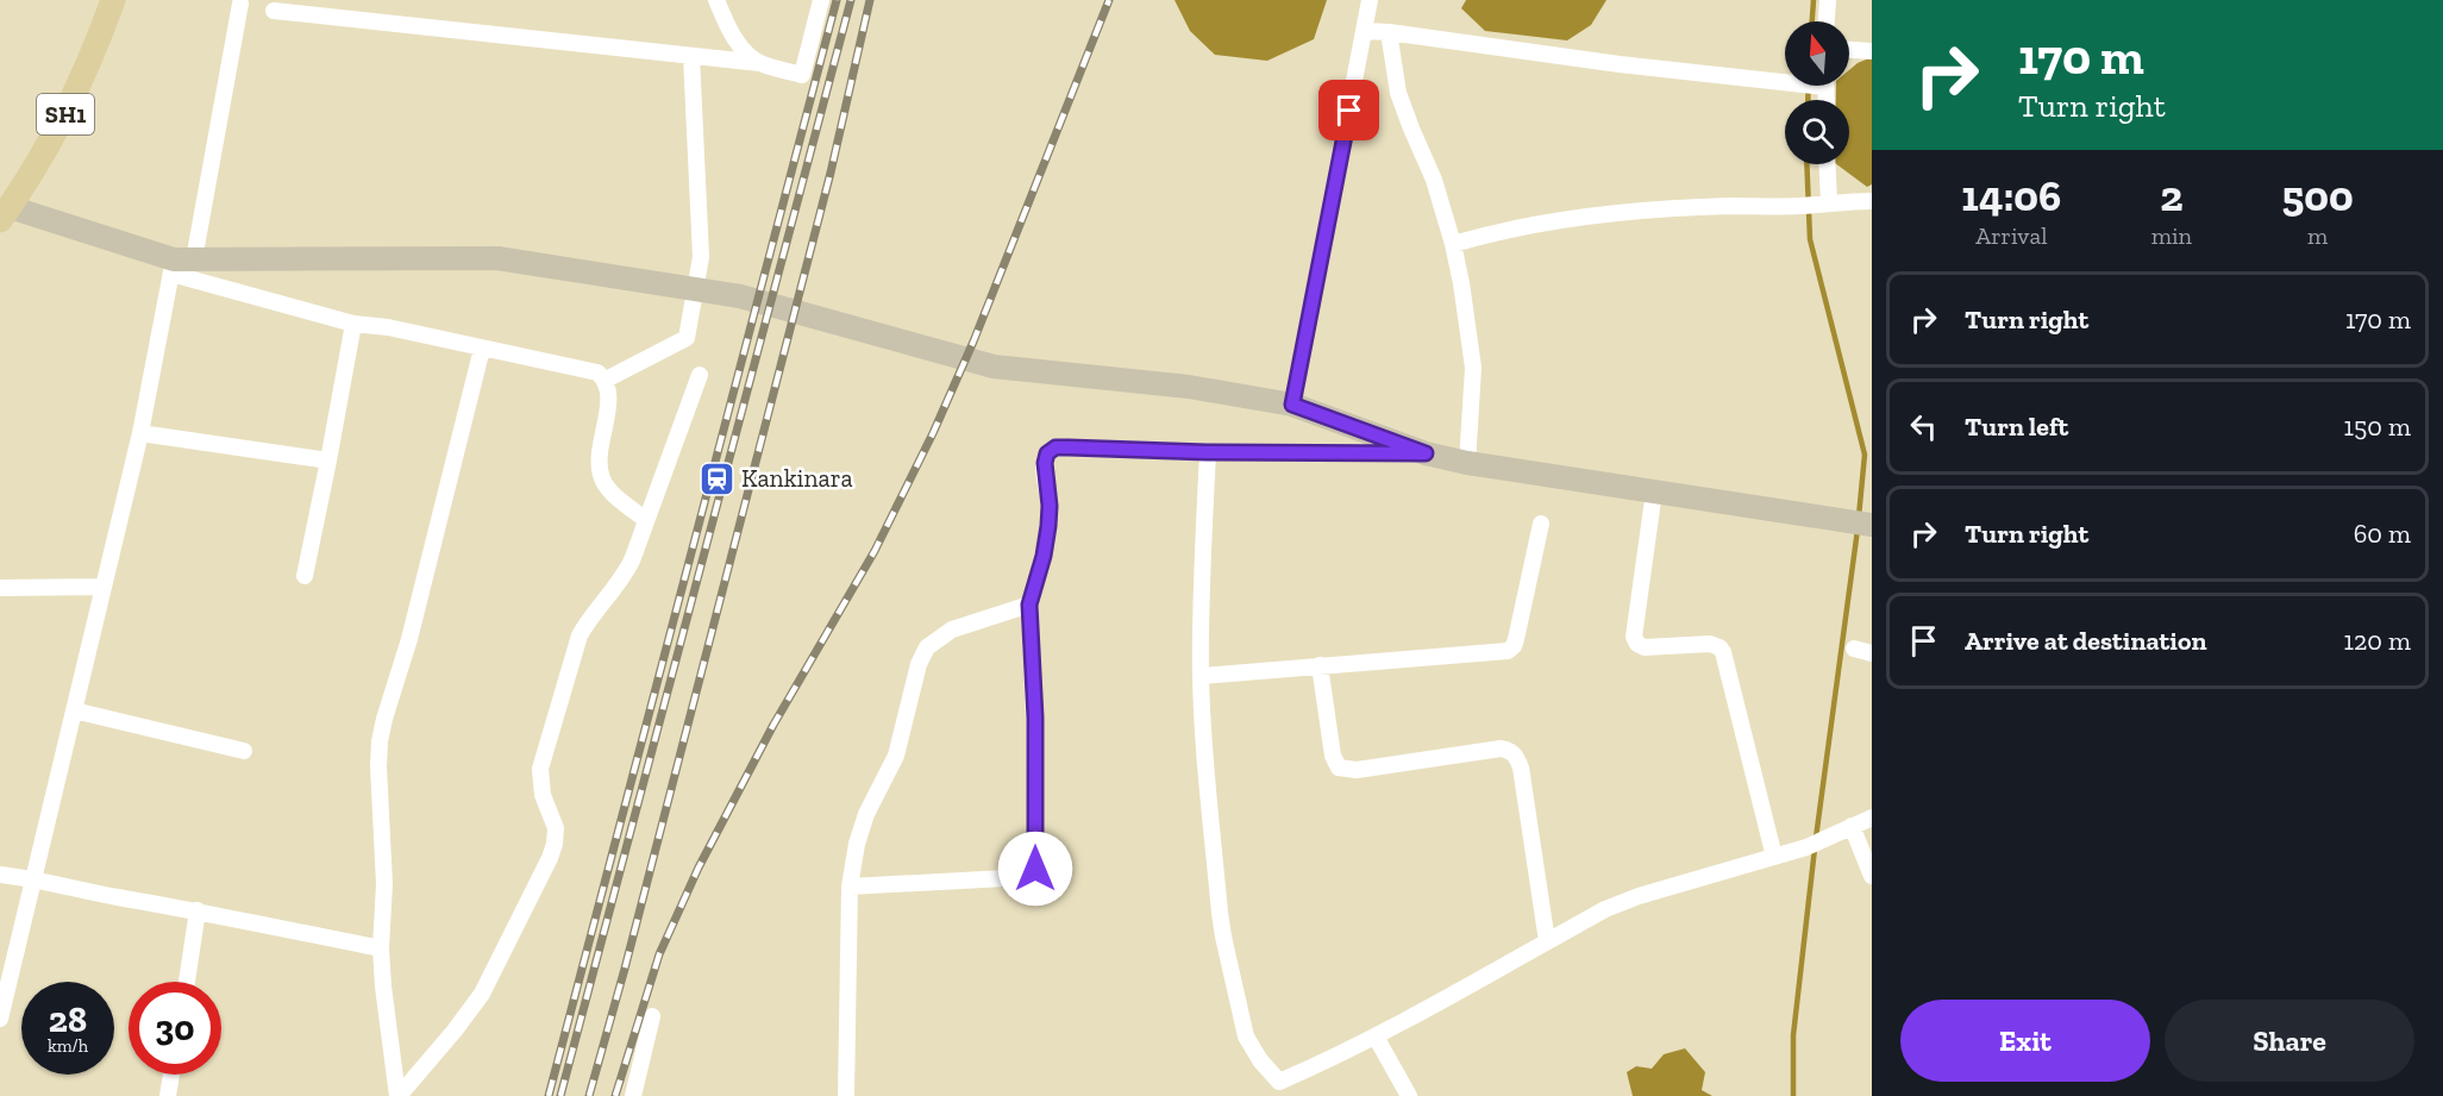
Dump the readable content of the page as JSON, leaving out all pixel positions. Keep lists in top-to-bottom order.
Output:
{
  "streets": {
    "main road": ["SH1"]
  },
  "places": {
    "station": ["Kankinara"]
  },
  "north": "top",
  "page": {
    "turn": ["170 m", "Turn right"],
    "eta": [
      "14:06",
      "Arrival",
      "2",
      "min",
      "500",
      "m"
    ],
    "list": [
      {
        "name": "Turn right",
        "value": "170 m"
      },
      {
        "name": "Turn left",
        "value": "150 m"
      },
      {
        "name": "Turn right",
        "value": "60 m"
      },
      {
        "name": "Arrive at destination",
        "value": "120 m"
      }
    ],
    "speed": "28 km/h",
    "limit": "30",
    "buttons": ["Exit", "Share"]
  }
}
